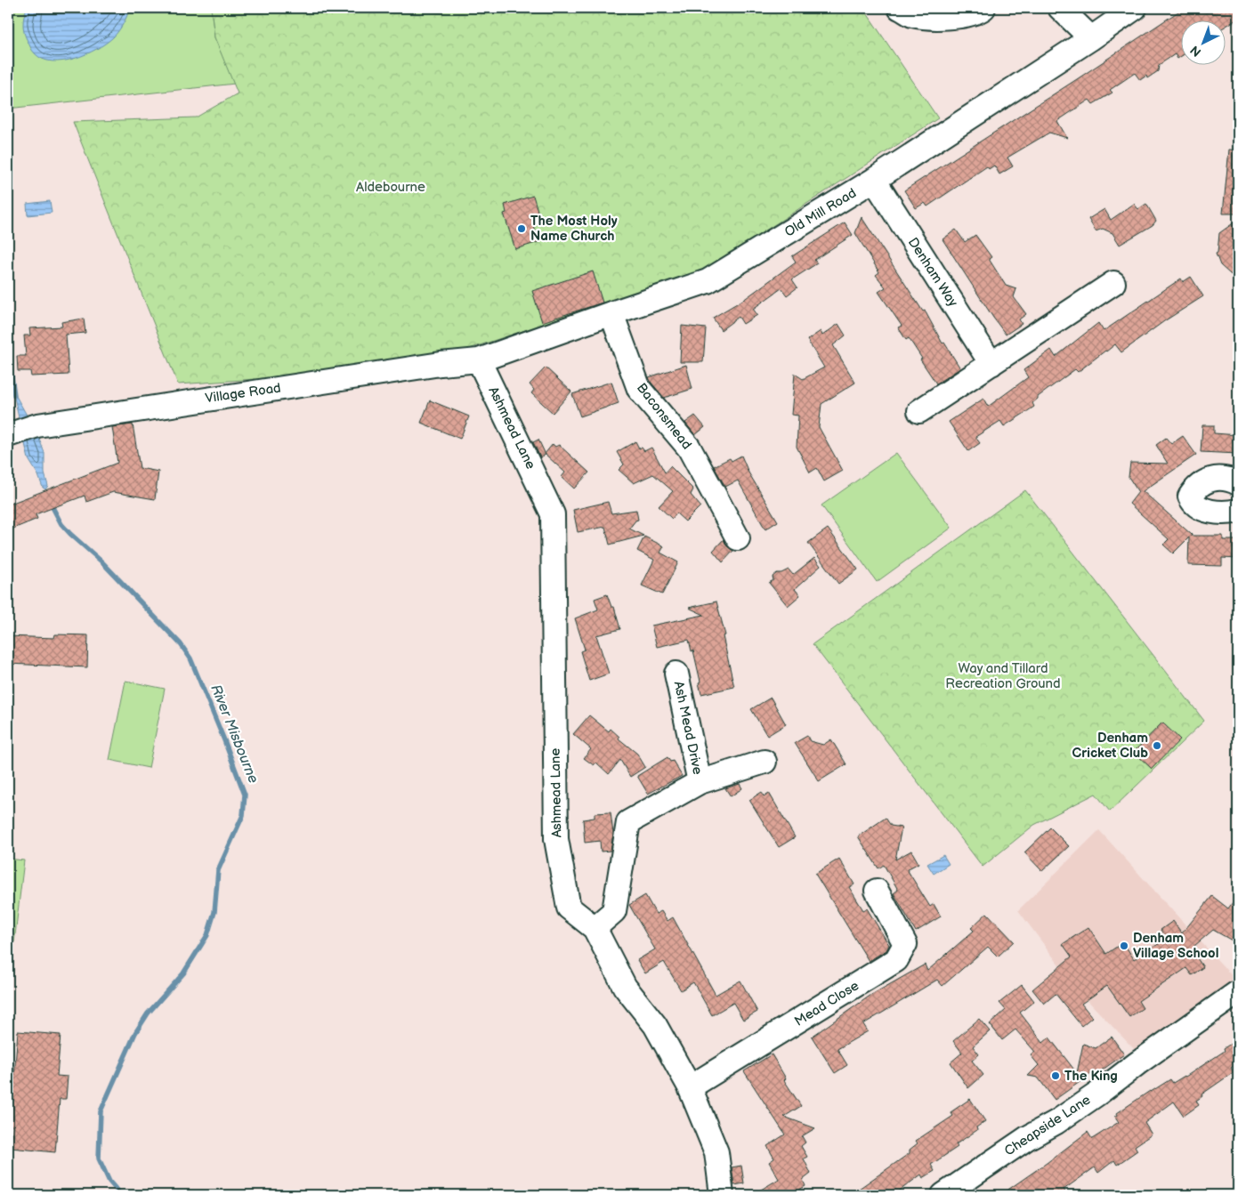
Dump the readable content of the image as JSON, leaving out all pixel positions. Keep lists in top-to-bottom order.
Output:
{
  "streets": {
    "street": [
      "Old Mill Road",
      "Denham Way",
      "Village Road",
      "Baconsmead",
      "Ashmead Lane",
      "Ash Mead Drive",
      "Mead Close",
      "Cheapside Lane"
    ]
  },
  "crossings": [
    ["Old Mill Road", "Denham Way"],
    ["Old Mill Road", "Village Road"],
    ["Old Mill Road", "Baconsmead"],
    ["Old Mill Road", "Ashmead Lane"],
    ["Village Road", "Ashmead Lane"],
    ["Ashmead Lane", "Ash Mead Drive"],
    ["Ashmead Lane", "Mead Close"]
  ],
  "water": ["River Misbourne"],
  "parks": ["Aldebourne", "Way and Tillard Recreation Ground"],
  "places": [
    "The Most Holy Name Church",
    "Denham Cricket Club",
    "Denham Village School",
    "The King"
  ],
  "north": "bottom left"
}
